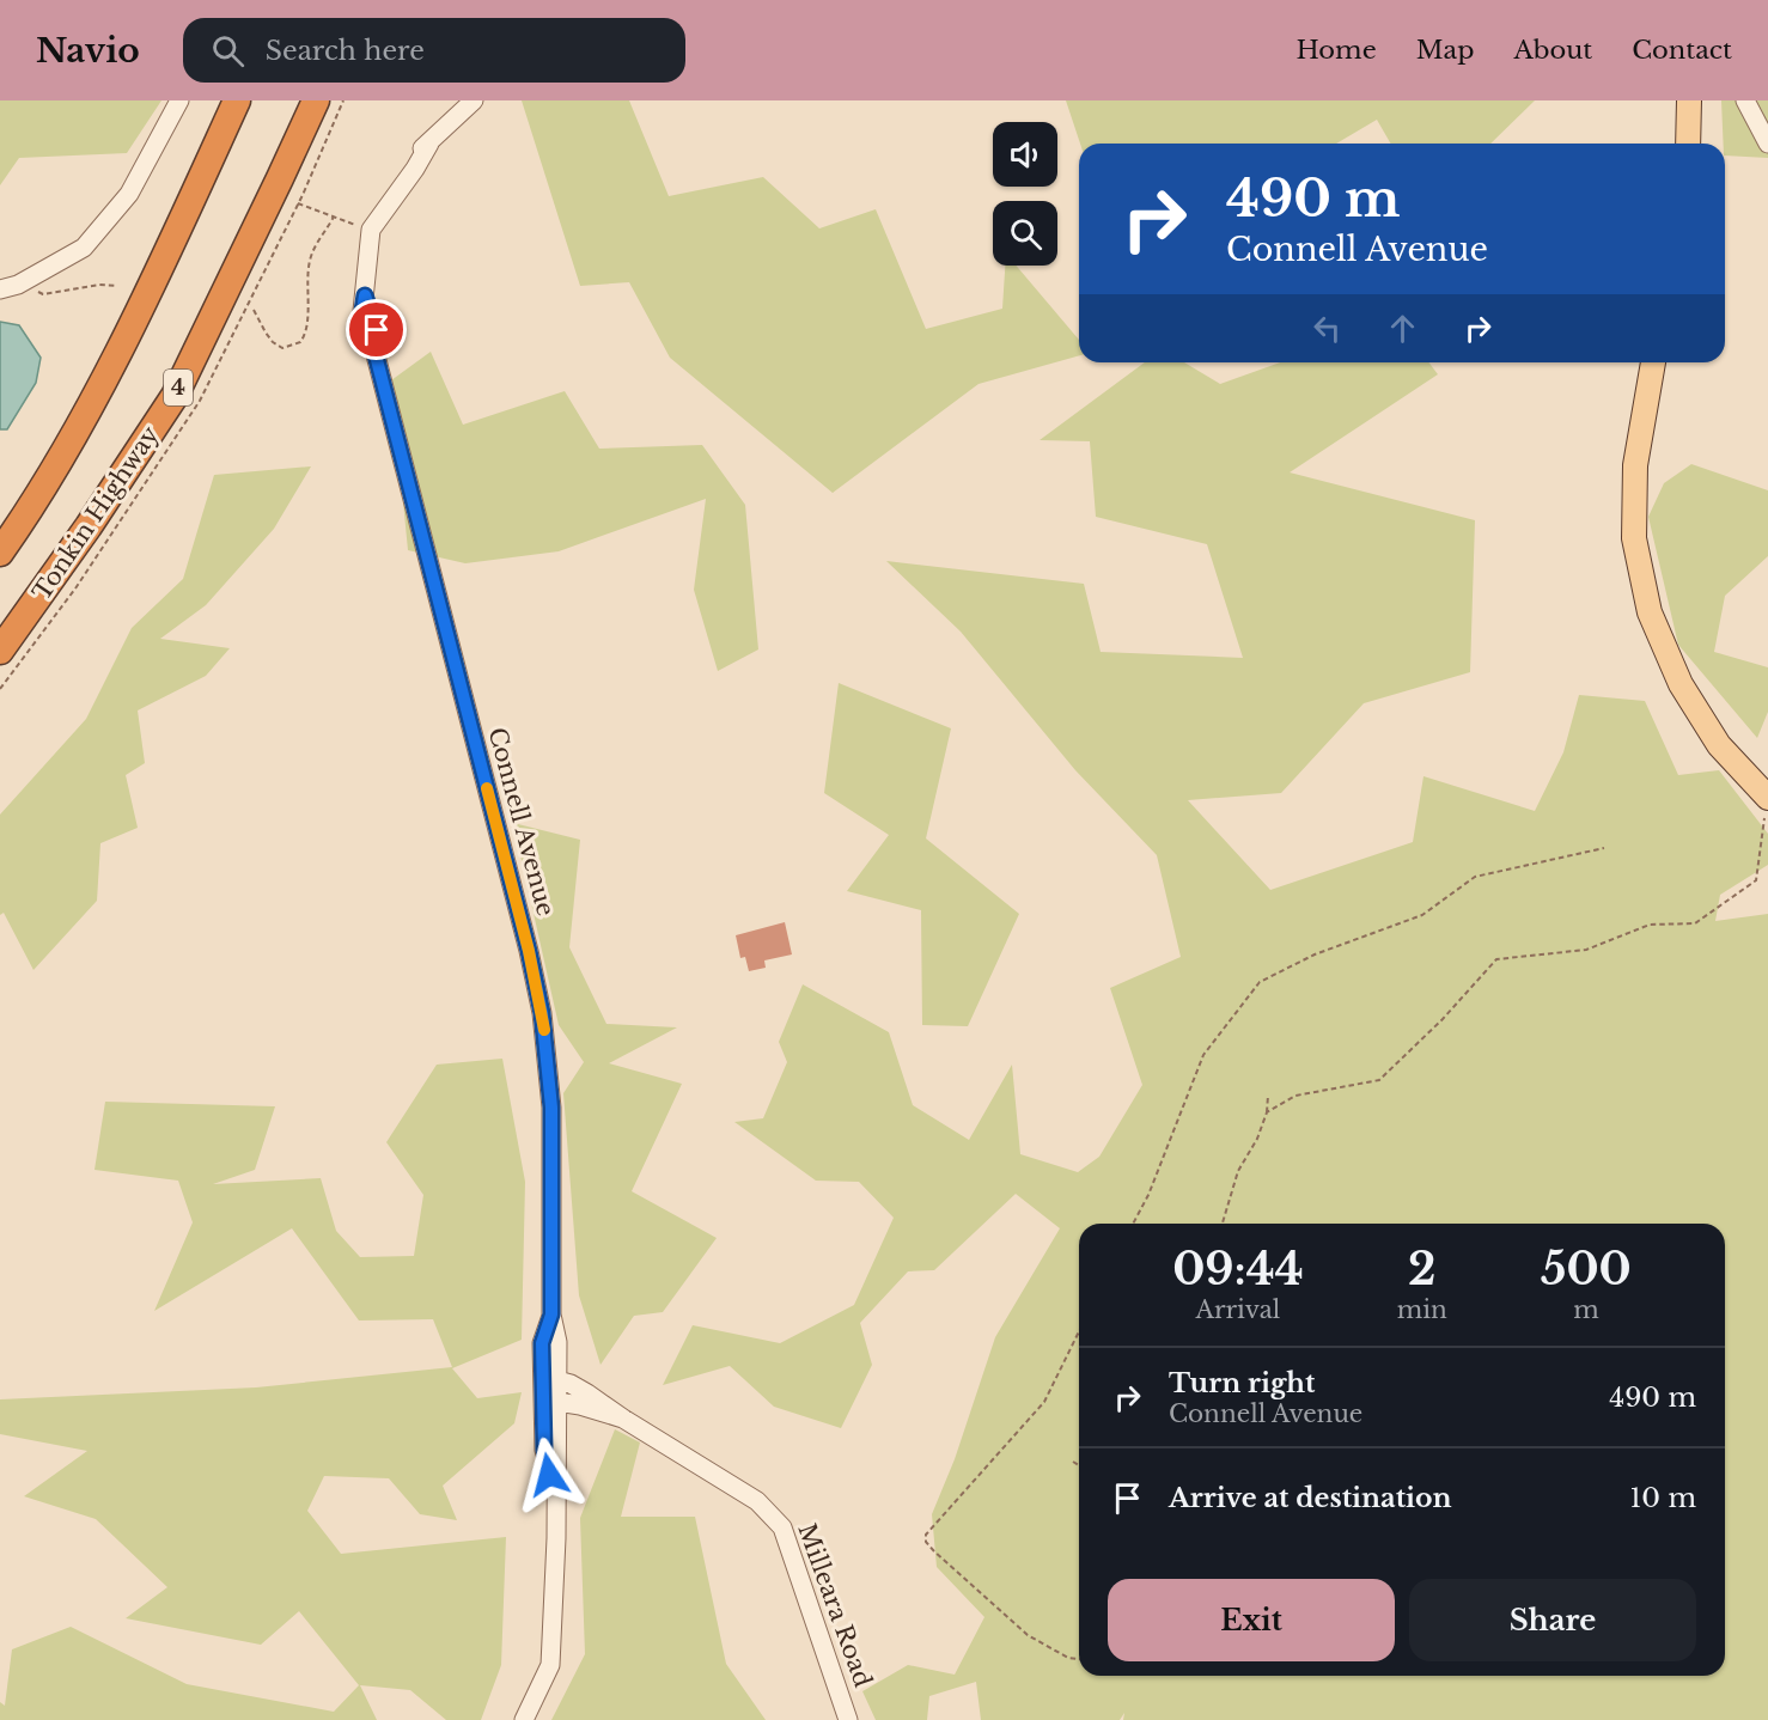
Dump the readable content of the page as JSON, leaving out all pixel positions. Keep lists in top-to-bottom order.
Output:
{
  "streets": {
    "highway": ["4", "Tonkin Highway"],
    "street": ["Connell Avenue", "Milleara Road"]
  },
  "crossings": [
    ["Connell Avenue", "Milleara Road"]
  ],
  "page": {
    "header": "Navio",
    "search": "Search here",
    "nav": [
      "Home",
      "Map",
      "About",
      "Contact"
    ],
    "turn": ["490 m", "Connell Avenue"],
    "eta": [
      "09:44",
      "Arrival",
      "2",
      "min",
      "500",
      "m"
    ],
    "list": [
      {
        "name": "Turn right",
        "note": "Connell Avenue",
        "value": "490 m"
      },
      {
        "name": "Arrive at destination",
        "value": "10 m"
      }
    ],
    "buttons": ["Exit", "Share"]
  }
}
